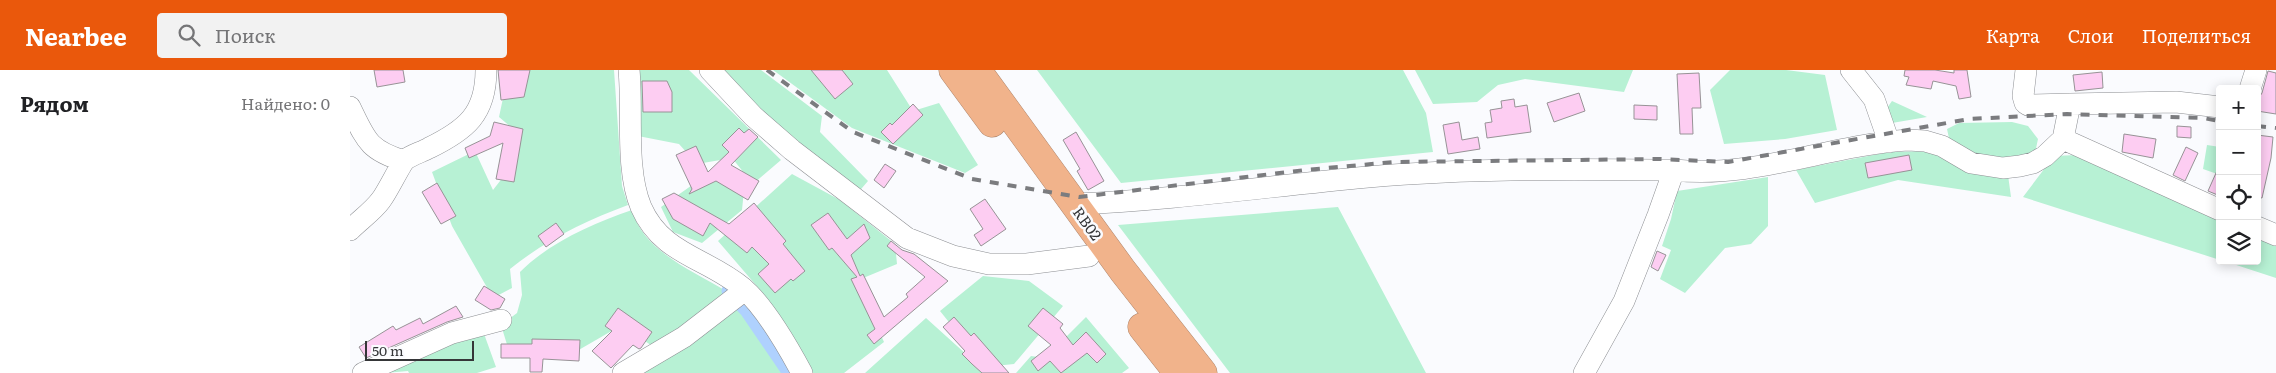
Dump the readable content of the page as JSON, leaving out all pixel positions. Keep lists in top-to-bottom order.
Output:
{
  "streets": {
    "highway": ["RB02"]
  },
  "scale_bar": "50 m",
  "page": {
    "header": "Nearbee",
    "search": "Поиск",
    "nav": ["Карта", "Слои", "Поделиться"],
    "heading": ["Рядом", "Найдено: 0"],
    "map_buttons": ["+", "−"],
    "scale": "50 m"
  }
}
